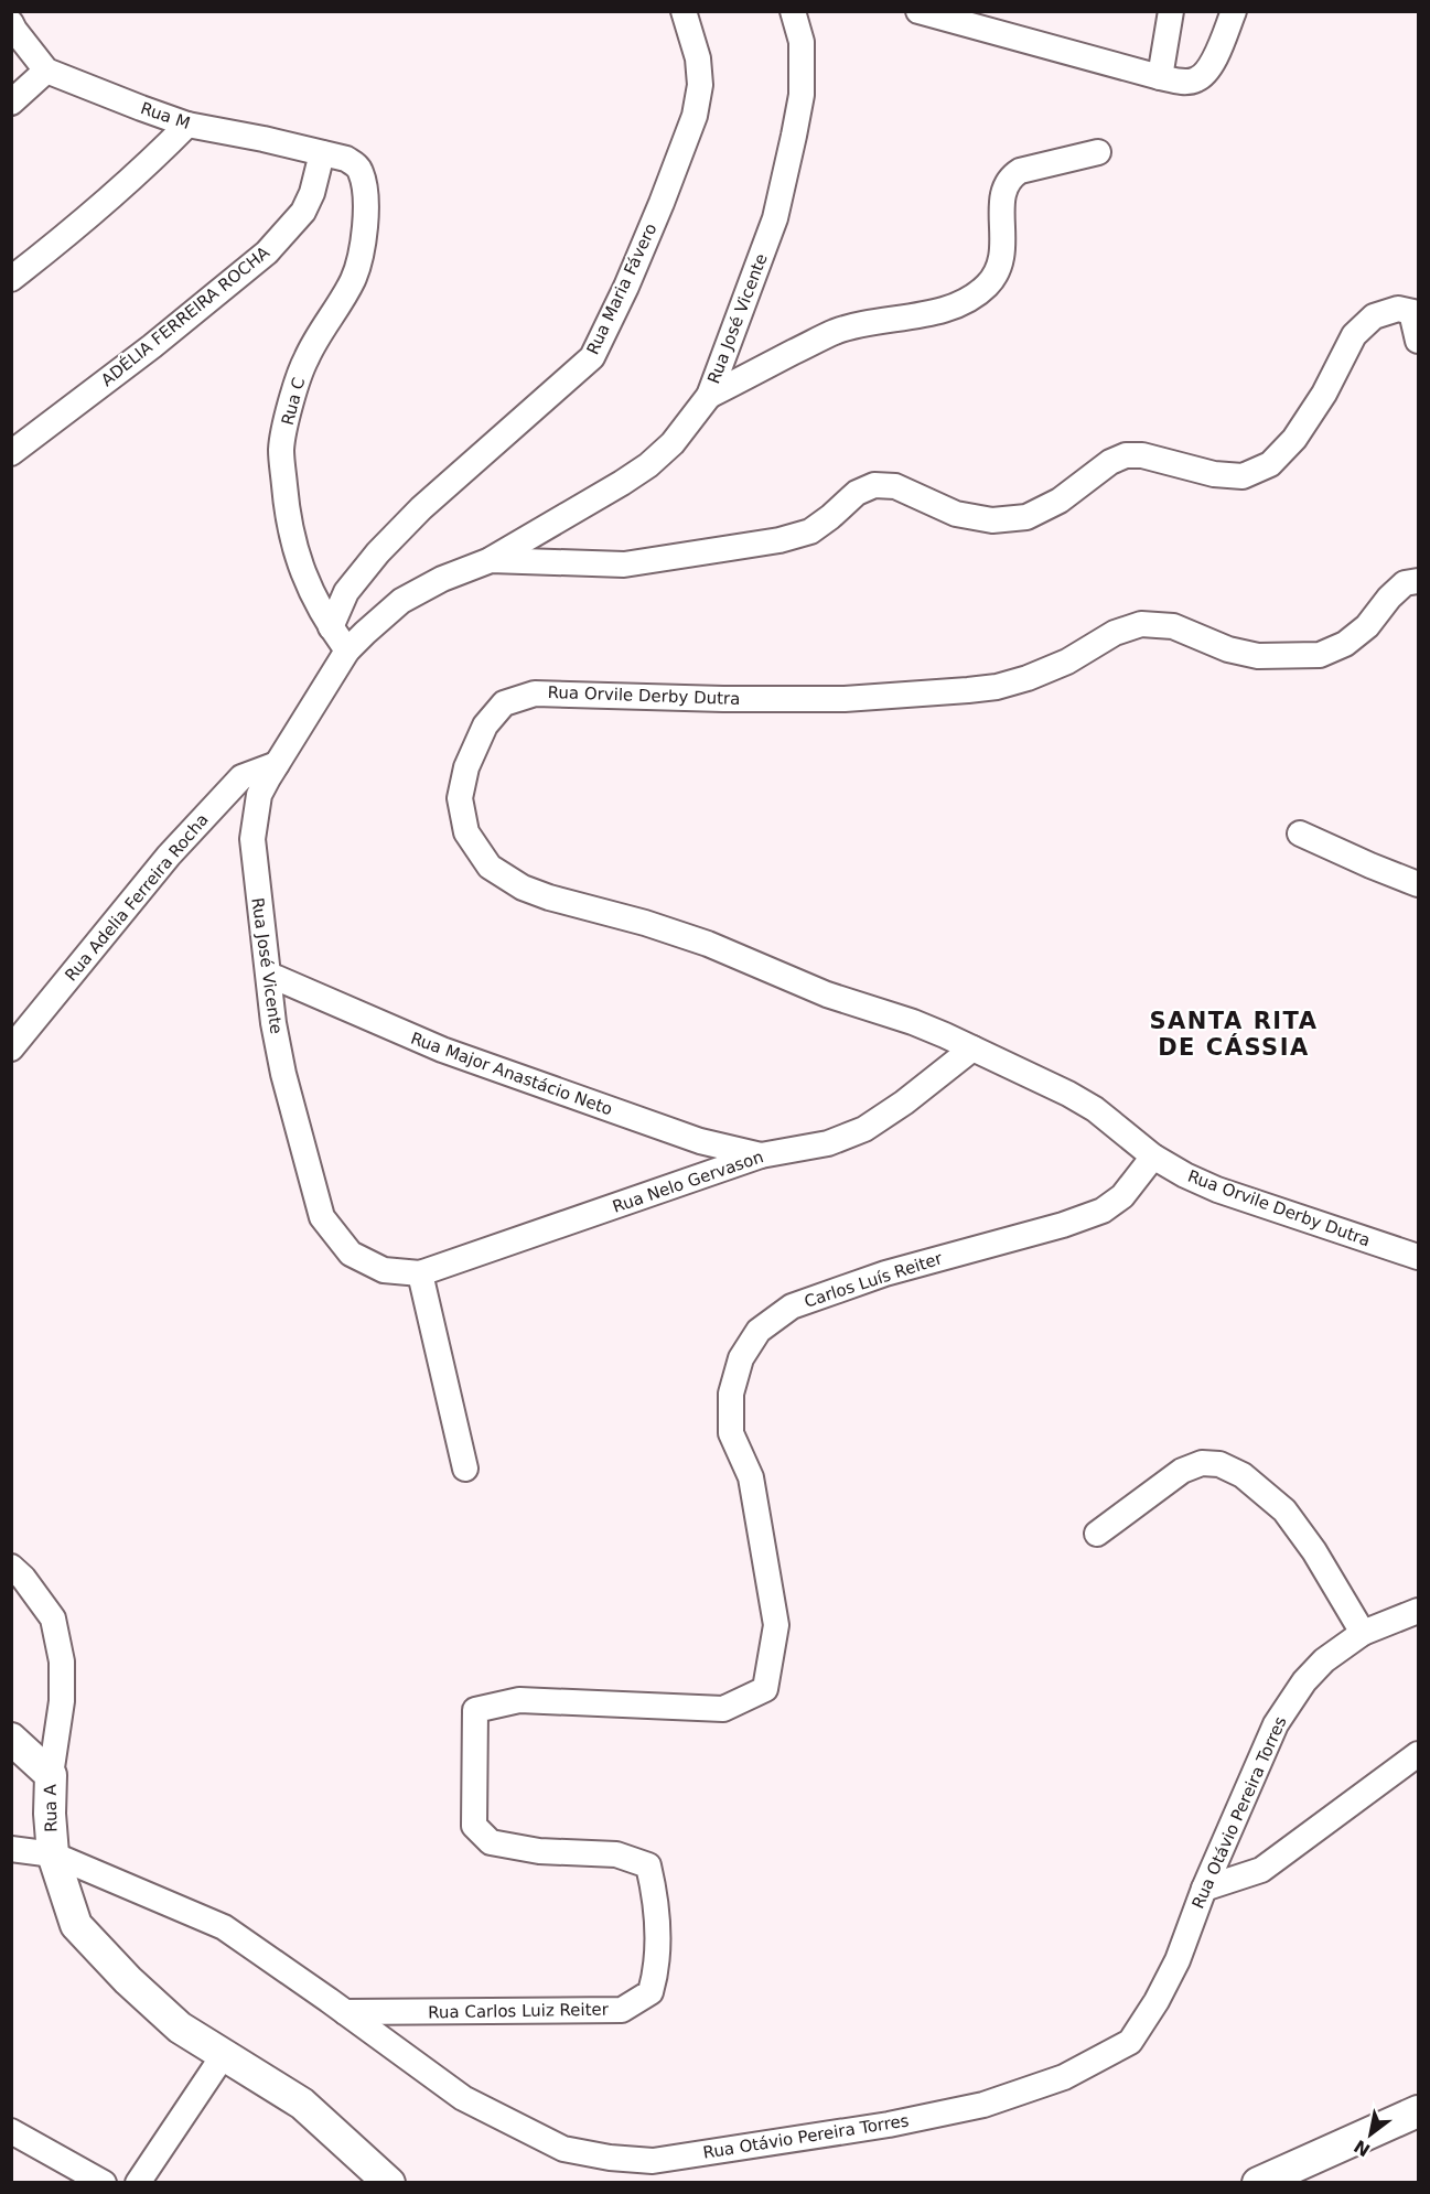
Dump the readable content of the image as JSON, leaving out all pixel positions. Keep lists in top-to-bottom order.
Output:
{
  "streets": {
    "main road": ["Rua A"],
    "street": [
      "Rua M",
      "Rua Maria Fávero",
      "ADÉLIA FERREIRA ROCHA",
      "Rua José Vicente",
      "Rua C",
      "Rua Orvile Derby Dutra",
      "Rua Adelia Ferreira Rocha",
      "Rua Major Anastácio Neto",
      "Rua Nelo Gervason",
      "Carlos Luís Reiter",
      "Rua Otávio Pereira Torres",
      "Rua Carlos Luiz Reiter"
    ]
  },
  "crossings": [
    ["Rua M", "ADÉLIA FERREIRA ROCHA"],
    ["Rua M", "Rua C"],
    ["Rua Maria Fávero", "Rua C"],
    ["Rua José Vicente", "Rua C"],
    ["Rua José Vicente", "Rua Adelia Ferreira Rocha"],
    ["Rua José Vicente", "Rua Major Anastácio Neto"],
    ["Rua José Vicente", "Rua Nelo Gervason"],
    ["Rua Orvile Derby Dutra", "Rua Nelo Gervason"],
    ["Rua Orvile Derby Dutra", "Carlos Luís Reiter"],
    ["Rua Major Anastácio Neto", "Rua Nelo Gervason"],
    ["Carlos Luís Reiter", "Rua Carlos Luiz Reiter"],
    ["Rua A", "Rua Otávio Pereira Torres"],
    ["Rua Otávio Pereira Torres", "Rua Carlos Luiz Reiter"]
  ],
  "districts": ["SANTA RITA DE CÁSSIA"],
  "north": "bottom left"
}
